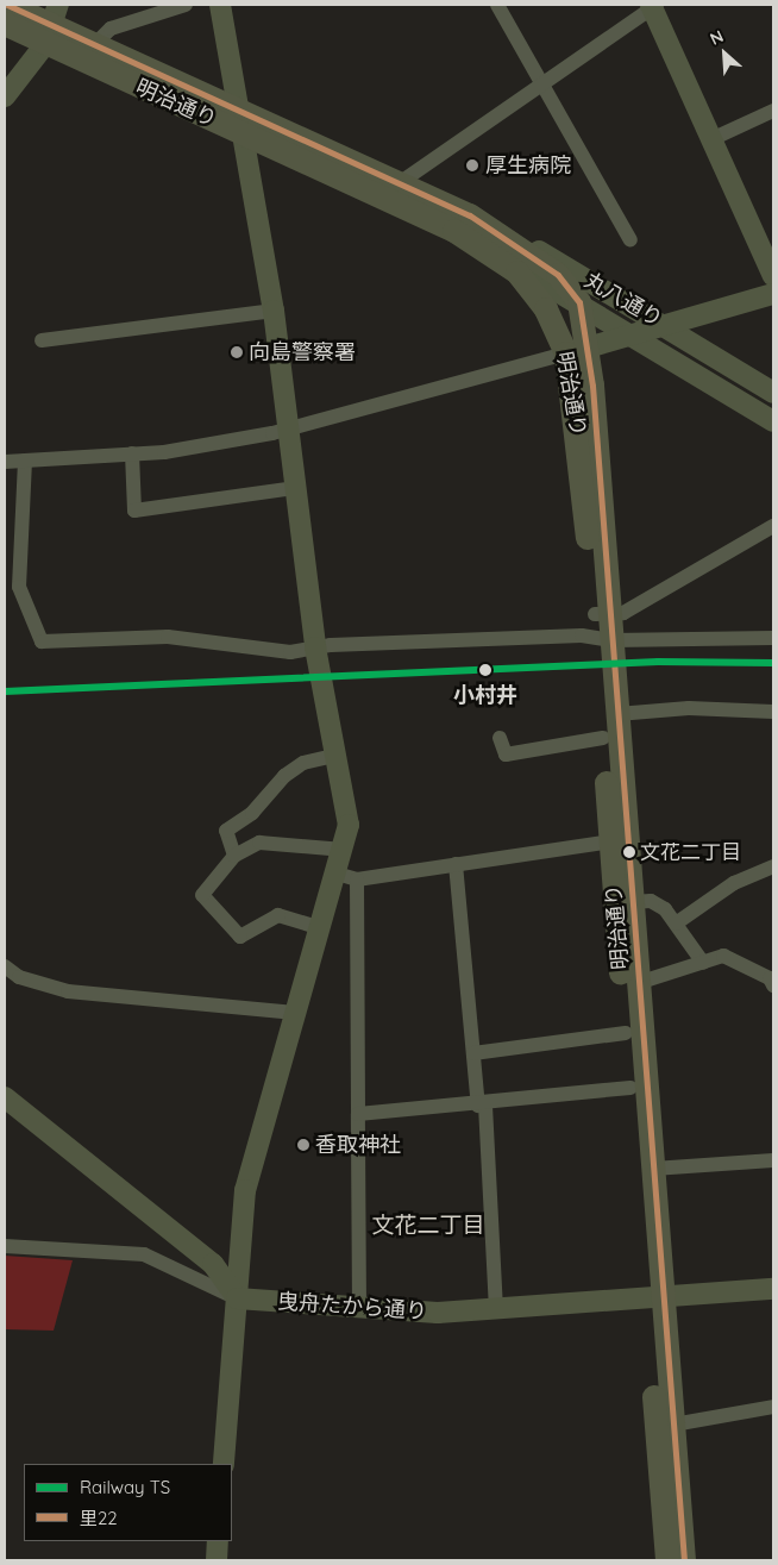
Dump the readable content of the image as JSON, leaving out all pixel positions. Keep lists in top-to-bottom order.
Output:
{
  "streets": {
    "main road": ["明治通り"],
    "street": ["丸八通り", "曳舟たから通り"]
  },
  "crossings": [
    ["明治通り", "丸八通り"],
    ["明治通り", "曳舟たから通り"]
  ],
  "districts": ["文花二丁目"],
  "places": [
    "厚生病院",
    "向島警察署",
    "小村井",
    "文花二丁目",
    "香取神社"
  ],
  "lines": ["transit line 里22", "rail line TS"],
  "legend": ["Railway TS", "里22"],
  "north": "top left"
}
